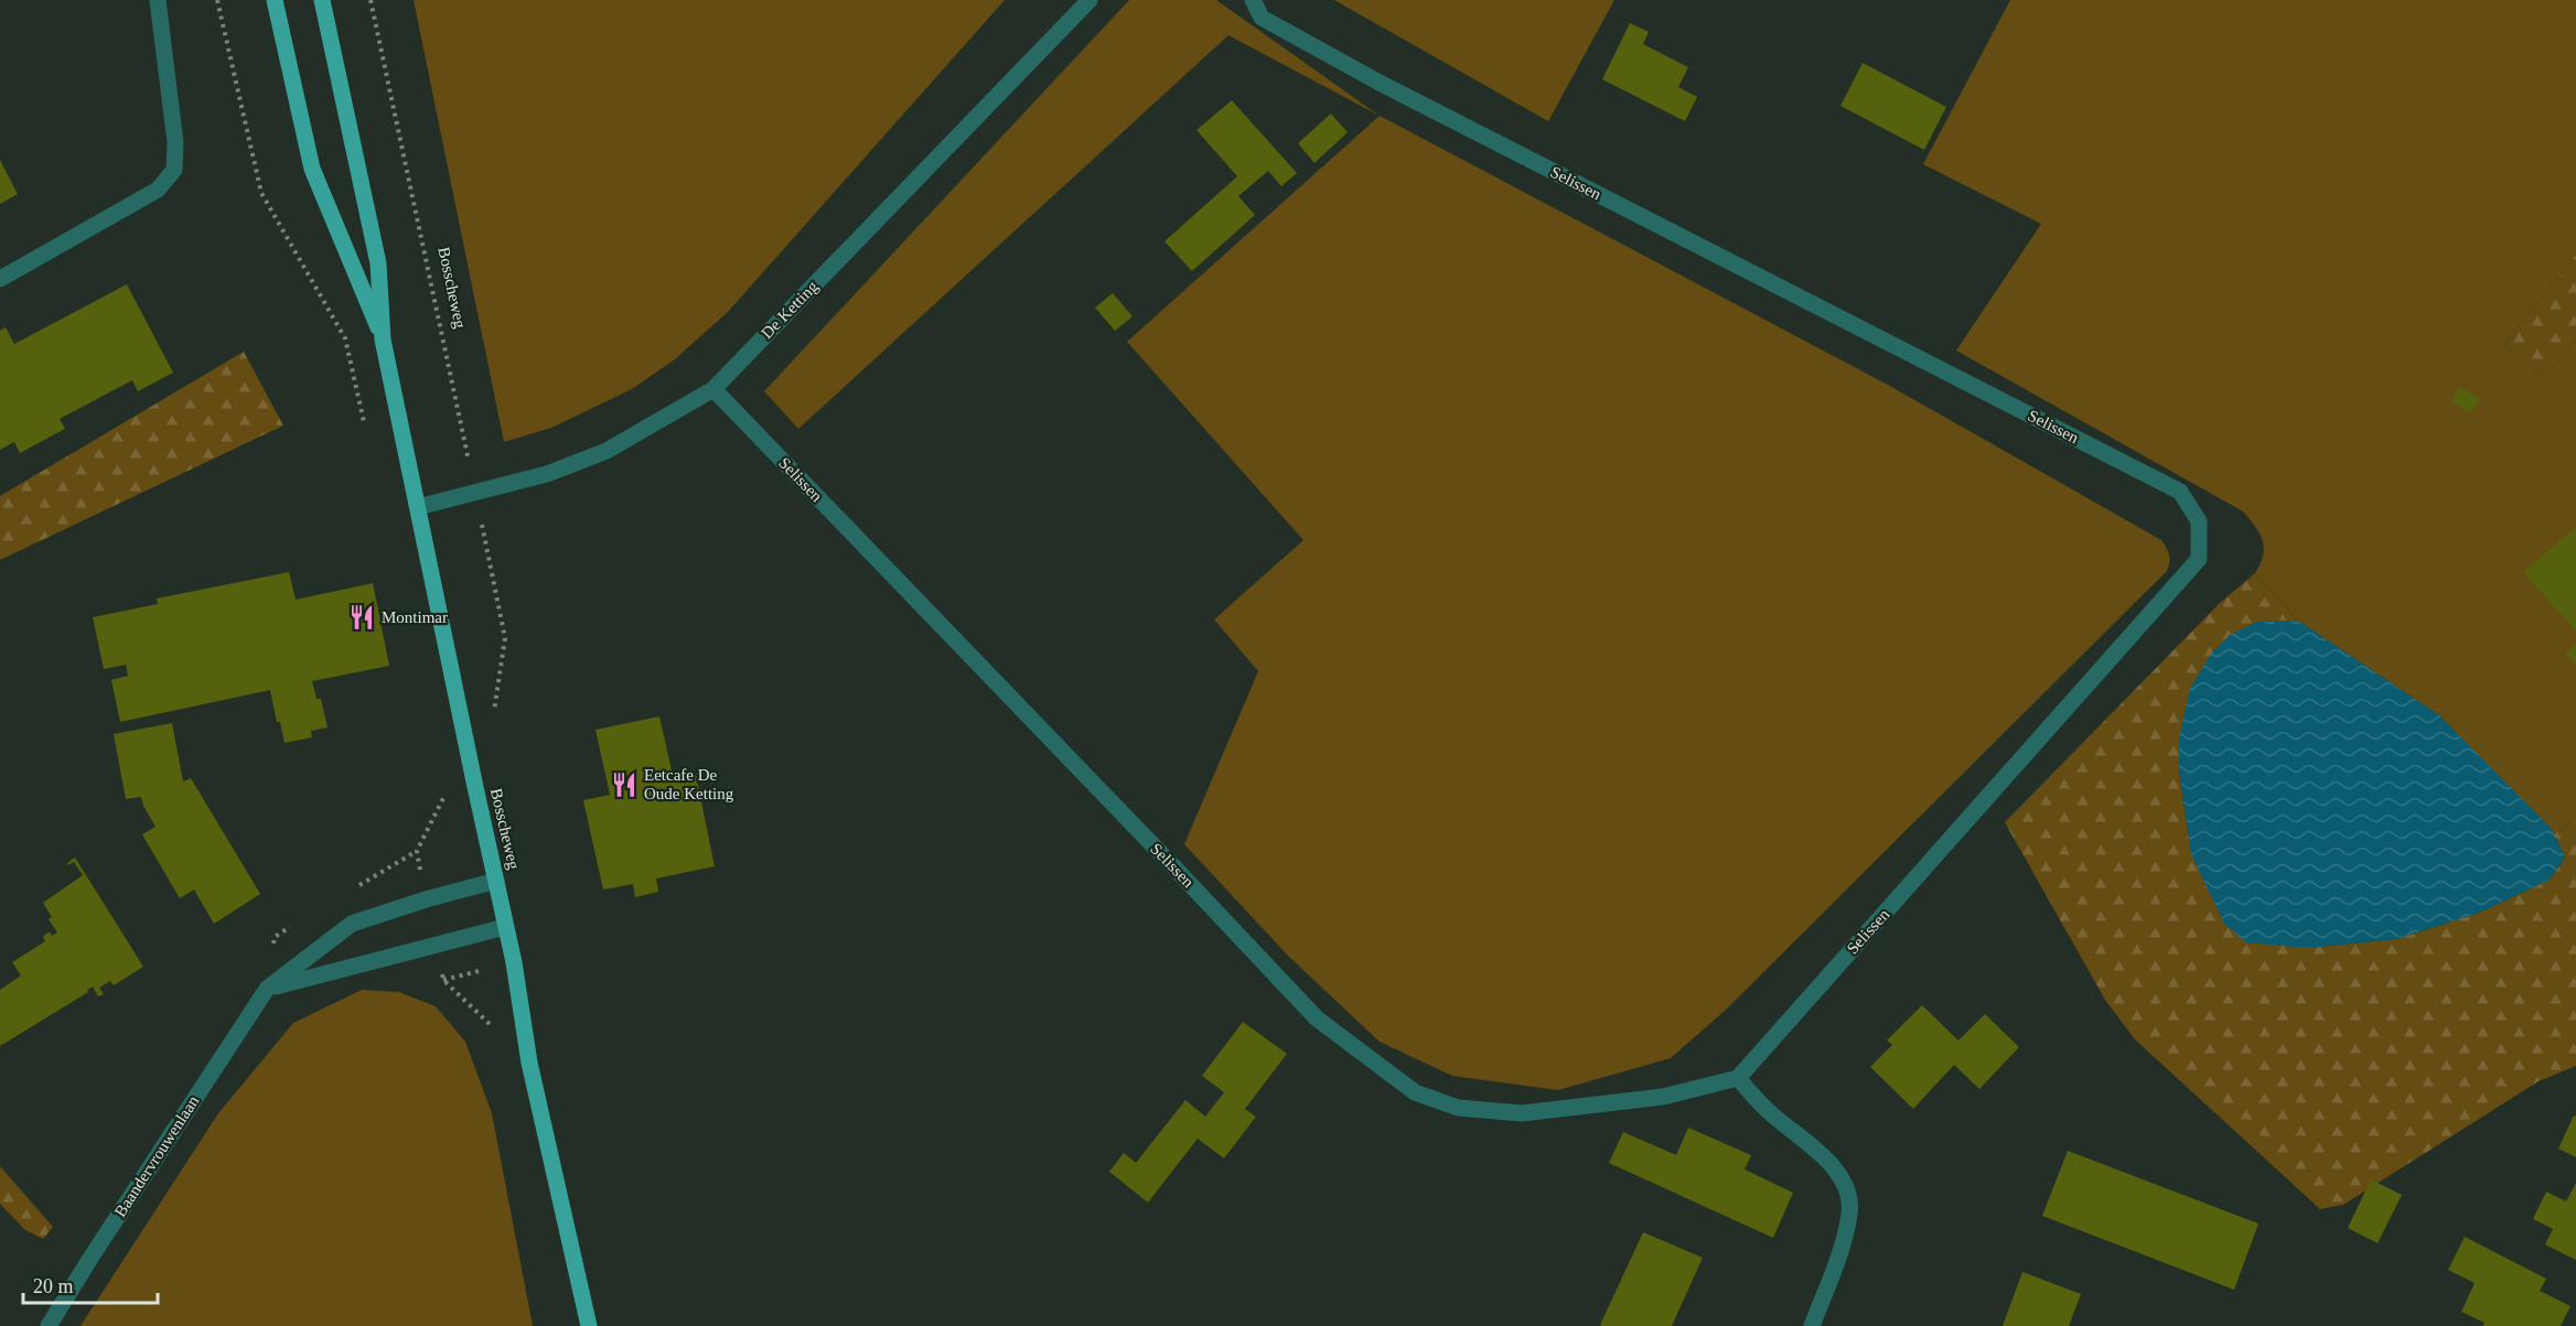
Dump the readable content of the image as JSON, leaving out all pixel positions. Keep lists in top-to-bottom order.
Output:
{
  "streets": {
    "main road": ["Bosscheweg"],
    "street": ["Selissen", "De Ketting", "Baandervrouwenlaan"]
  },
  "crossings": [
    ["Selissen", "De Ketting"],
    ["Bosscheweg", "De Ketting"],
    ["Bosscheweg", "Baandervrouwenlaan"]
  ],
  "places": {
    "restaurant": ["Montimar", "Eetcafe De Oude Ketting"]
  },
  "scale_bar": "20 m"
}
